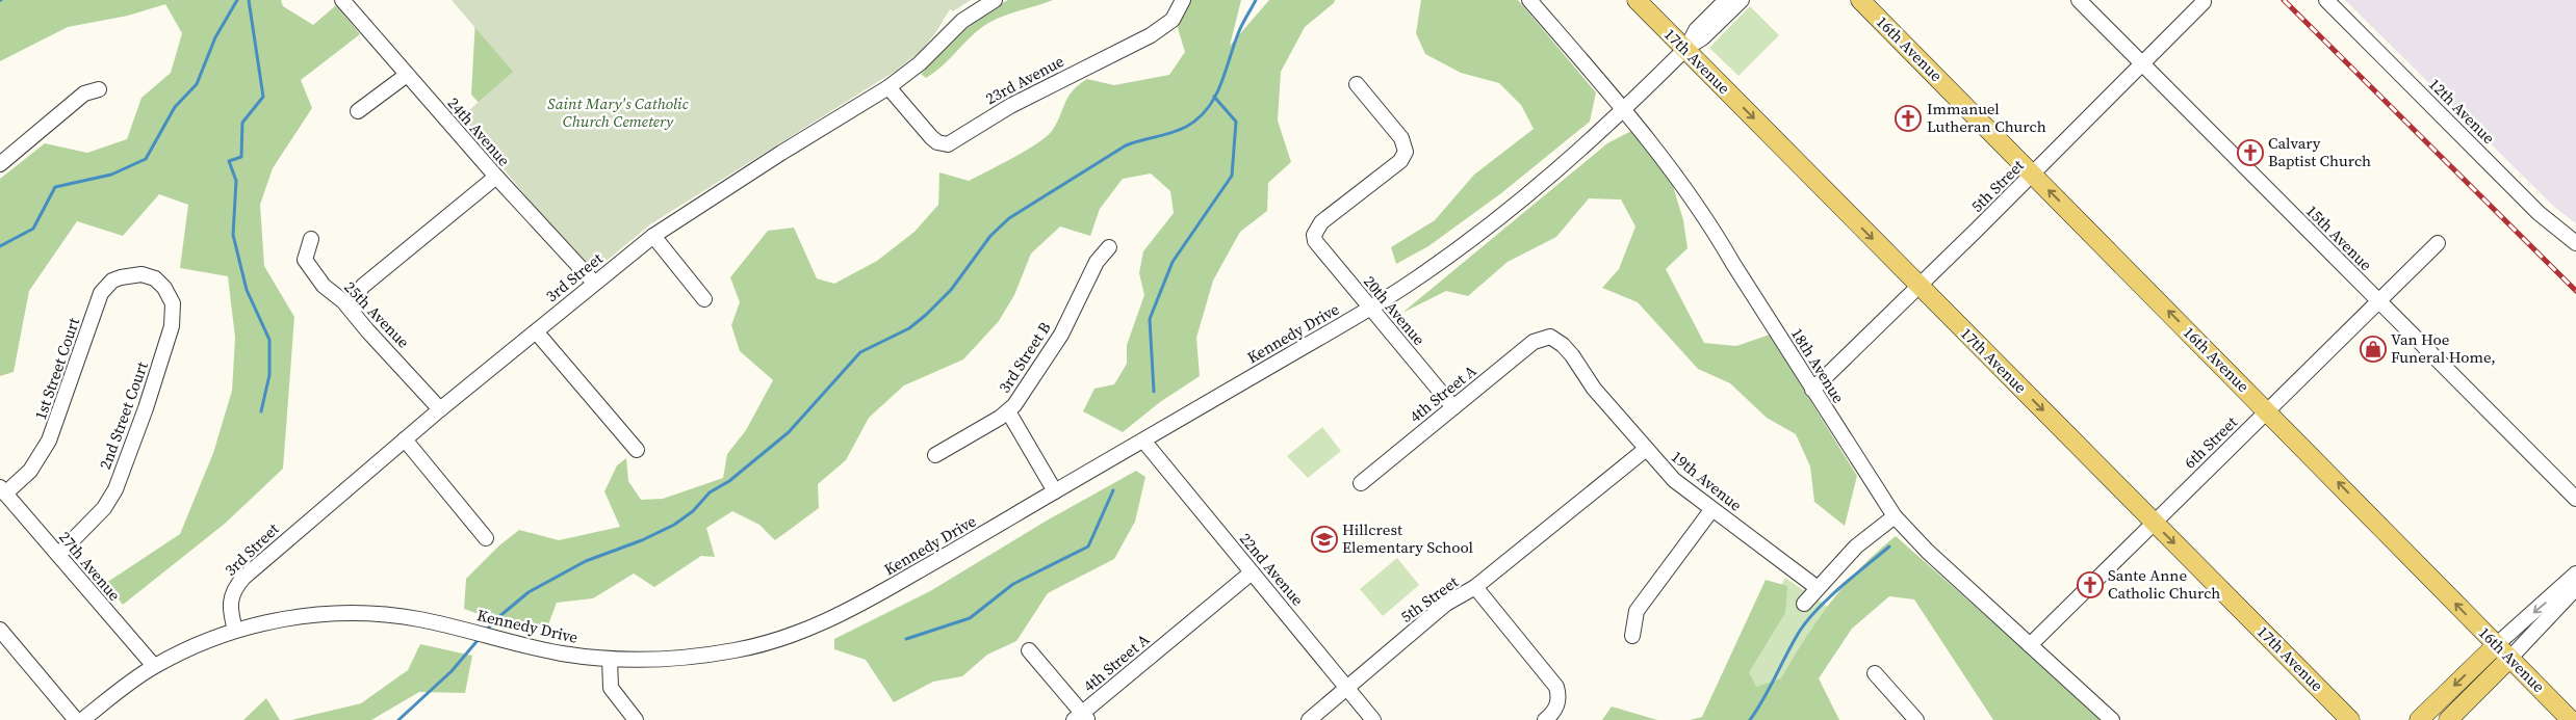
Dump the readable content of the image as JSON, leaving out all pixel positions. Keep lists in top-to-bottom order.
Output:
{
  "streets": {
    "main road": ["16th Avenue", "17th Avenue"],
    "street": [
      "23rd Avenue",
      "12th Avenue",
      "24th Avenue",
      "5th Street",
      "15th Avenue",
      "3rd Street",
      "20th Avenue",
      "25th Avenue",
      "Kennedy Drive",
      "3rd Street B",
      "18th Avenue",
      "1st Street Court",
      "4th Street A",
      "2nd Street Court",
      "6th Street",
      "19th Avenue",
      "27th Avenue",
      "22nd Avenue"
    ]
  },
  "crossings": [
    ["16th Avenue", "5th Street"],
    ["16th Avenue", "6th Street"],
    ["17th Avenue", "5th Street"],
    ["17th Avenue", "Kennedy Drive"],
    ["17th Avenue", "6th Street"],
    ["23rd Avenue", "3rd Street"],
    ["24th Avenue", "3rd Street"],
    ["5th Street", "15th Avenue"],
    ["5th Street", "18th Avenue"],
    ["5th Street", "19th Avenue"],
    ["5th Street", "22nd Avenue"],
    ["15th Avenue", "6th Street"],
    ["3rd Street", "25th Avenue"],
    ["3rd Street", "Kennedy Drive"],
    ["20th Avenue", "Kennedy Drive"],
    ["20th Avenue", "4th Street A"],
    ["Kennedy Drive", "18th Avenue"],
    ["Kennedy Drive", "27th Avenue"],
    ["Kennedy Drive", "22nd Avenue"],
    ["18th Avenue", "6th Street"],
    ["1st Street Court", "2nd Street Court"],
    ["1st Street Court", "27th Avenue"],
    ["4th Street A", "19th Avenue"],
    ["4th Street A", "22nd Avenue"],
    ["2nd Street Court", "27th Avenue"]
  ],
  "one_way": ["16th Avenue", "17th Avenue"],
  "parks": ["Saint Mary's Catholic Church Cemetery"],
  "places": {
    "church": ["Immanuel Lutheran Church", "Calvary Baptist Church", "Sante Anne Catholic Church"],
    "shop": ["Van Hoe Funeral Home,"],
    "school or university": ["Hillcrest Elementary School"]
  }
}
